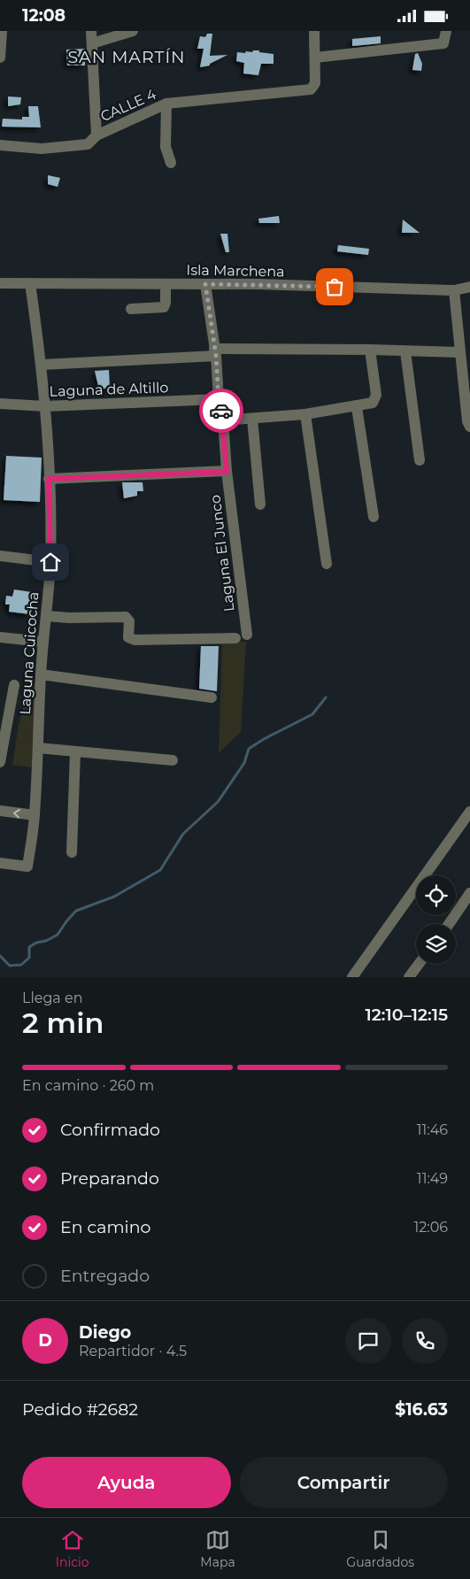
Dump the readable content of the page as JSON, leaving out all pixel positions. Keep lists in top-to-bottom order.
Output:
{
  "streets": {
    "street": [
      "CALLE 4",
      "Isla Marchena",
      "Laguna de Altillo",
      "Laguna El Junco",
      "Laguna Cuicocha"
    ]
  },
  "crossings": [
    ["Isla Marchena", "Laguna El Junco"],
    ["Isla Marchena", "Laguna Cuicocha"],
    ["Laguna de Altillo", "Laguna El Junco"],
    ["Laguna de Altillo", "Laguna Cuicocha"]
  ],
  "districts": ["SAN MARTÍN"],
  "page": {
    "status": "12:08",
    "heading": ["2 min", "Llega en", "12:10–12:15"],
    "panel": [
      "Diego",
      "Repartidor · 4.5",
      "Pedido #2682",
      "$16.63"
    ],
    "bar": "En camino · 260 m",
    "list": [
      ["Confirmado", "11:46"],
      ["Preparando", "11:49"],
      ["En camino", "12:06"],
      "Entregado"
    ],
    "round": "D",
    "buttons": ["Ayuda", "Compartir"],
    "tabs": ["Inicio", "Mapa", "Guardados"]
  }
}
